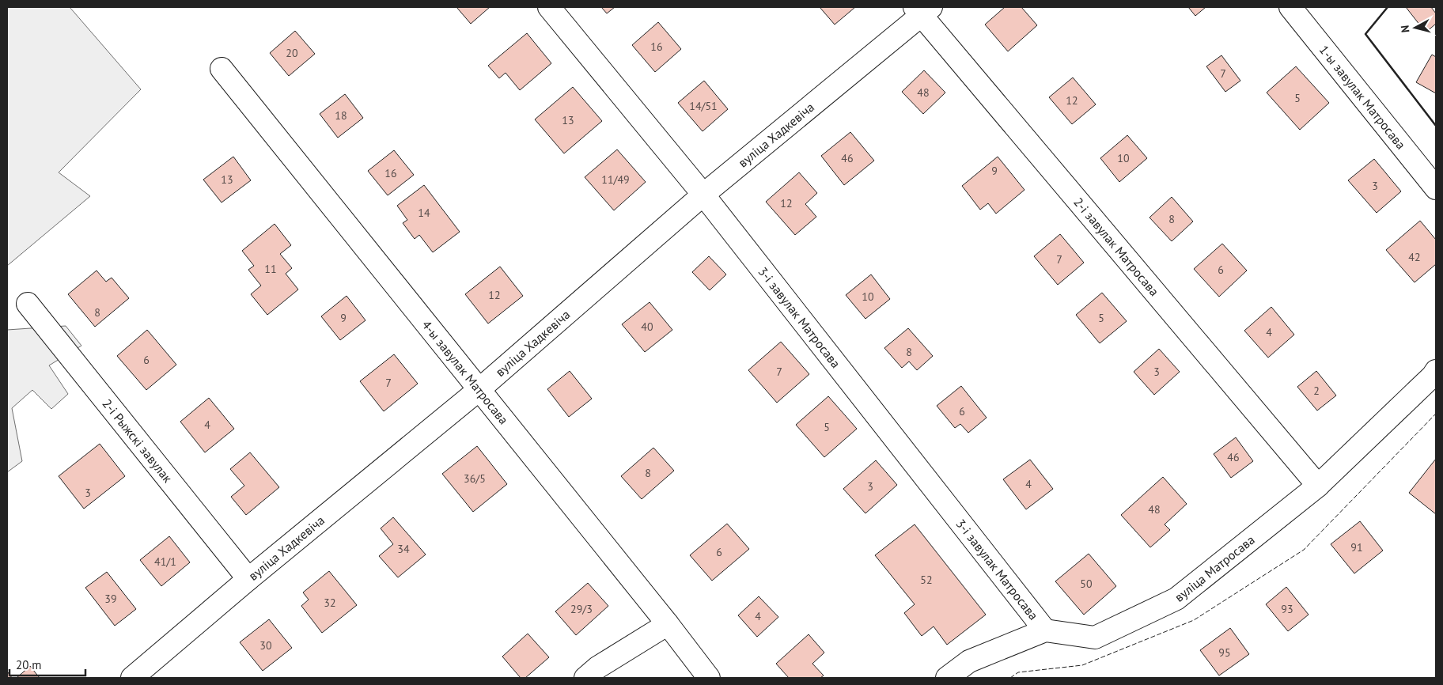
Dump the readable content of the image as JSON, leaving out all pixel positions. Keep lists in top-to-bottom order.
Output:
{
  "streets": {
    "street": [
      "1-ы завулак Матросава",
      "вуліца Хадкевіча",
      "2-і завулак Матросава",
      "3-і завулак Матросава",
      "4-ы завулак Матросава",
      "2-і Рыжскі завулак",
      "вуліца Матросава"
    ]
  },
  "crossings": [
    ["вуліца Хадкевіча", "2-і завулак Матросава"],
    ["вуліца Хадкевіча", "3-і завулак Матросава"],
    ["вуліца Хадкевіча", "4-ы завулак Матросава"],
    ["вуліца Хадкевіча", "2-і Рыжскі завулак"],
    ["2-і завулак Матросава", "вуліца Матросава"],
    ["3-і завулак Матросава", "вуліца Матросава"]
  ],
  "house_numbers": [
    "16",
    "20",
    "7",
    "48",
    "5",
    "12",
    "14/51",
    "18",
    "13",
    "46",
    "10",
    "9",
    "16",
    "13",
    "11/49",
    "3",
    "12",
    "14",
    "8",
    "42",
    "7",
    "11",
    "6",
    "12",
    "10",
    "8",
    "9",
    "5",
    "40",
    "4",
    "8",
    "6",
    "7",
    "3",
    "7",
    "2",
    "6",
    "4",
    "5",
    "46",
    "8",
    "36/5",
    "4",
    "3",
    "3",
    "48",
    "91",
    "34",
    "6",
    "41/1",
    "52",
    "50",
    "39",
    "32",
    "29/3",
    "93",
    "4",
    "30",
    "95"
  ],
  "scale_bar": "20 m",
  "north": "left"
}
